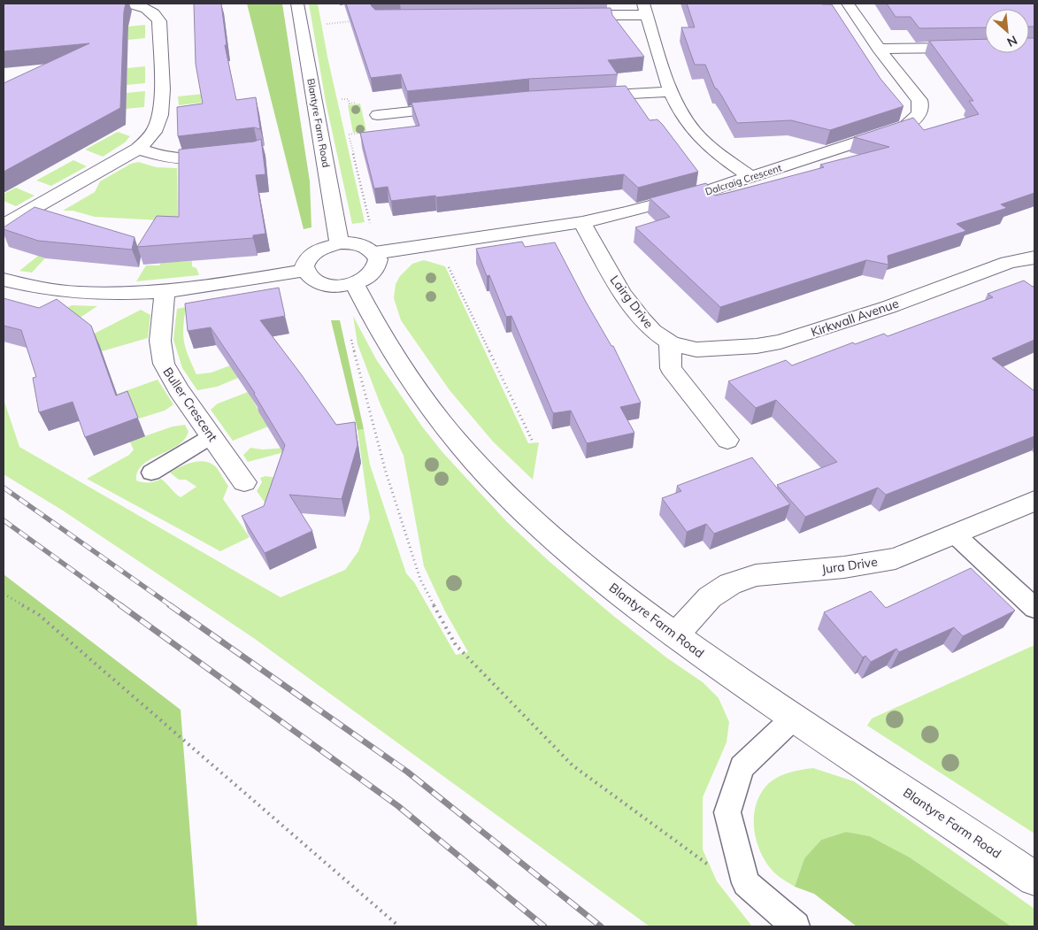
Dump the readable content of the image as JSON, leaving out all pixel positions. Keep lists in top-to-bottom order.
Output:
{
  "streets": {
    "street": [
      "Blantyre Farm Road",
      "Dalcraig Crescent",
      "Lairg Drive",
      "Kirkwall Avenue",
      "Buller Crescent",
      "Jura Drive"
    ]
  },
  "crossings": [
    ["Blantyre Farm Road", "Dalcraig Crescent"],
    ["Blantyre Farm Road", "Jura Drive"],
    ["Dalcraig Crescent", "Lairg Drive"],
    ["Lairg Drive", "Kirkwall Avenue"]
  ],
  "north": "bottom right"
}
